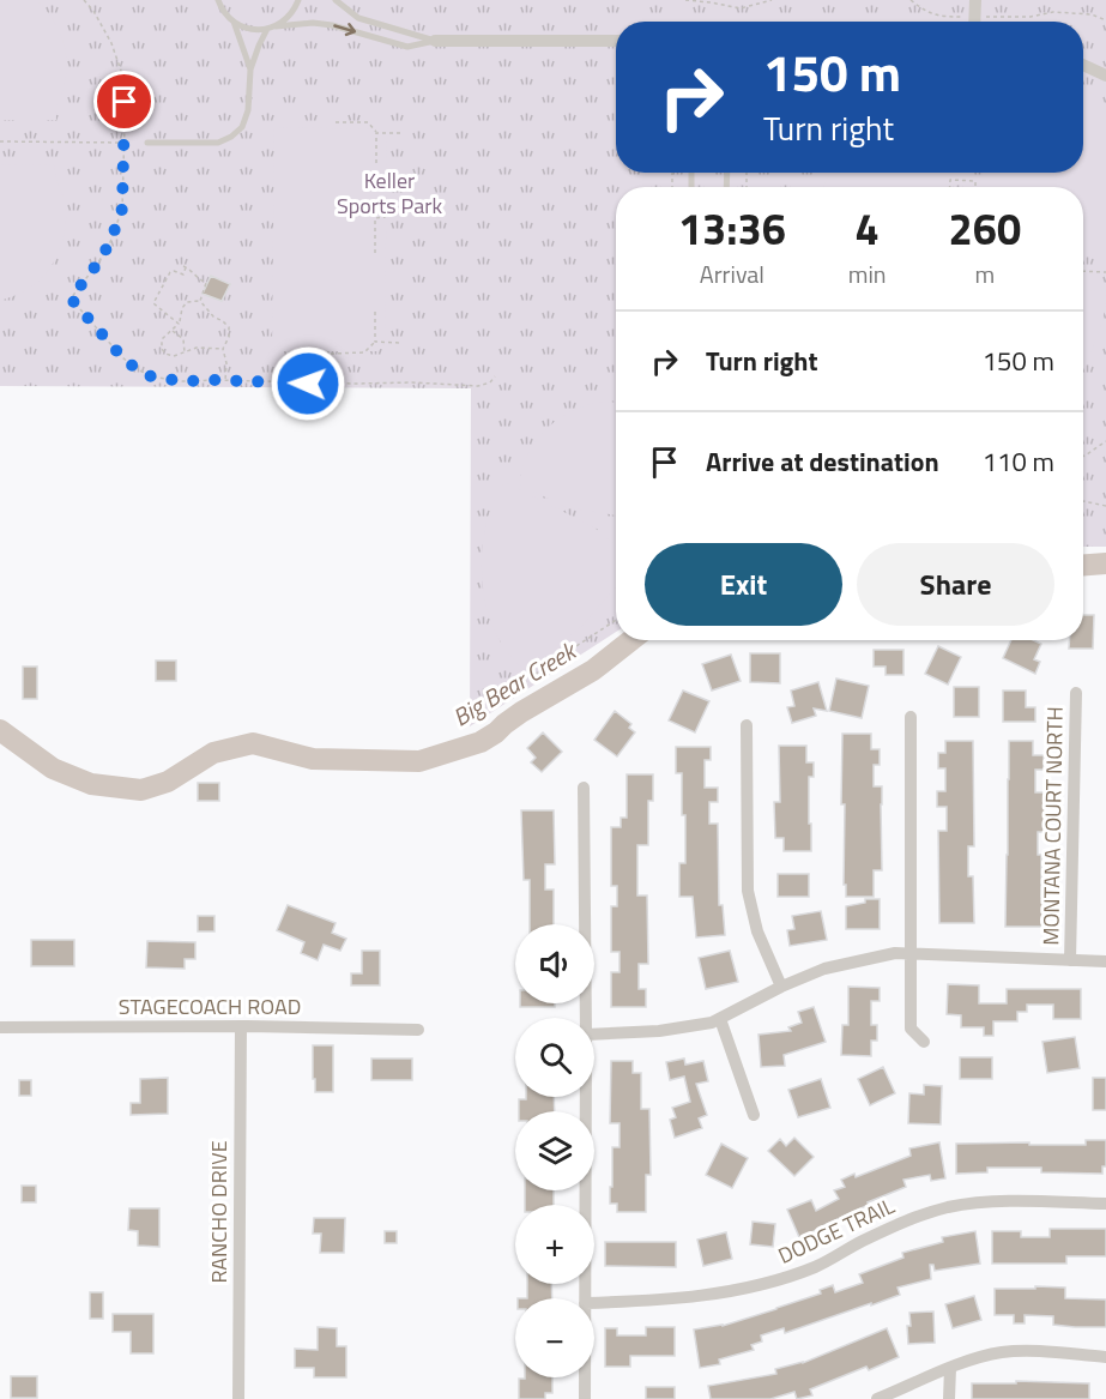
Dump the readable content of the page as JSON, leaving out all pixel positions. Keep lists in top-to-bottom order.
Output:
{
  "streets": {
    "street": [
      "MONTANA COURT NORTH",
      "STAGECOACH ROAD",
      "RANCHO DRIVE",
      "DODGE TRAIL"
    ]
  },
  "crossings": [
    ["STAGECOACH ROAD", "RANCHO DRIVE"]
  ],
  "water": ["Big Bear Creek"],
  "parks": ["Keller Sports Park"],
  "page": {
    "turn": ["150 m", "Turn right"],
    "eta": [
      "13:36",
      "Arrival",
      "4",
      "min",
      "260",
      "m"
    ],
    "list": [
      {
        "name": "Turn right",
        "value": "150 m"
      },
      {
        "name": "Arrive at destination",
        "value": "110 m"
      }
    ],
    "buttons": ["Exit", "Share"],
    "map_buttons": ["+", "−"]
  }
}
